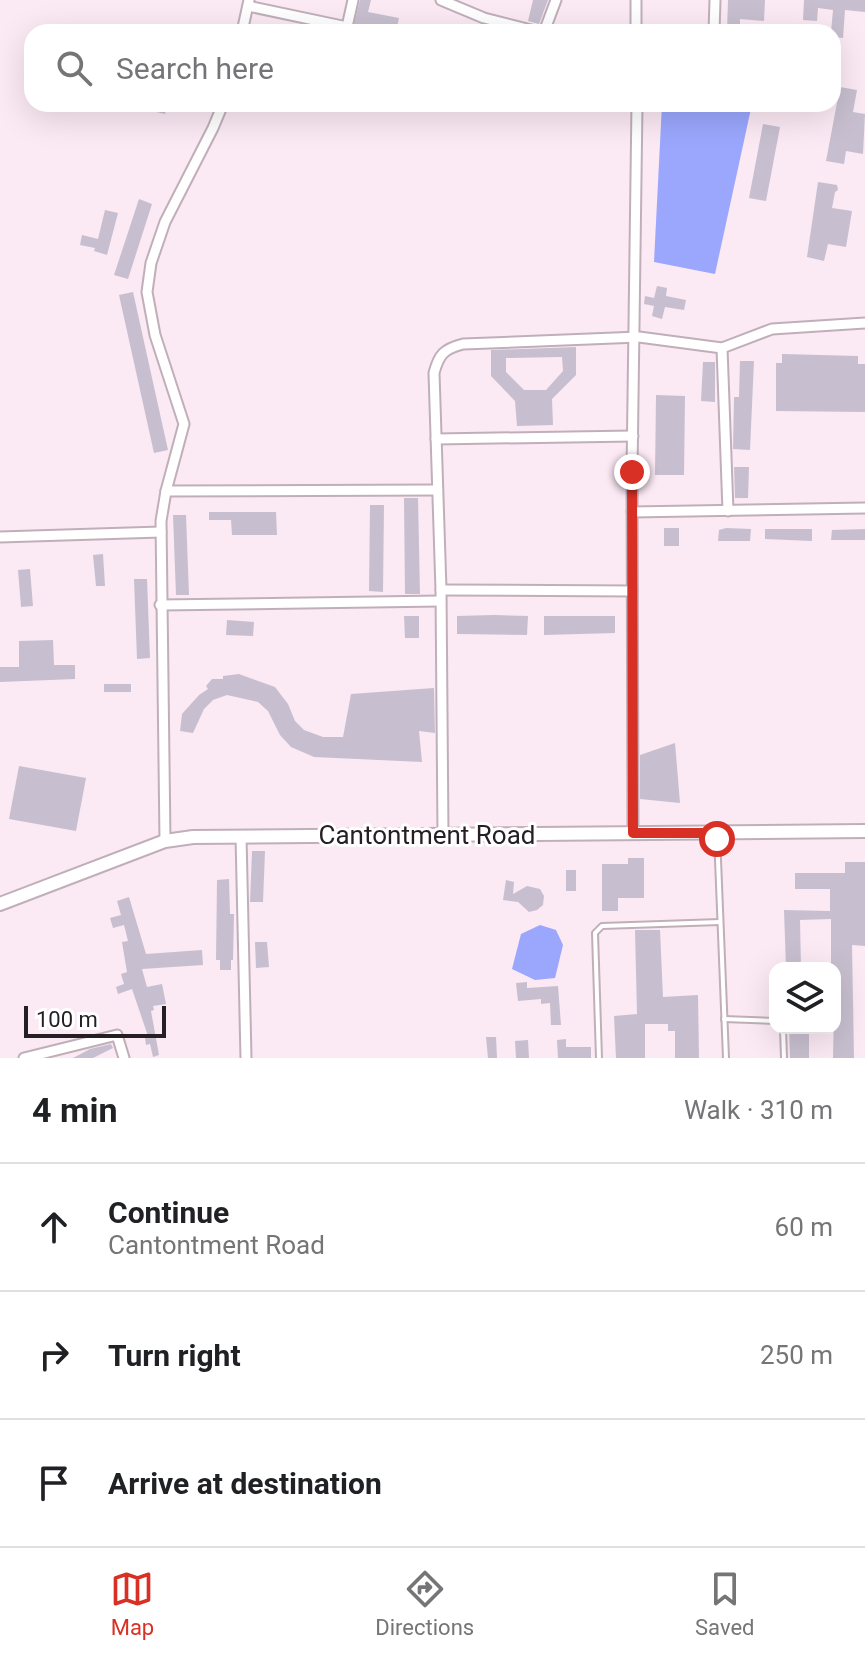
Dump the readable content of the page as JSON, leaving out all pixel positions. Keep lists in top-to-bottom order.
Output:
{
  "streets": {
    "street": ["Cantontment Road"]
  },
  "scale_bar": "100 m",
  "page": {
    "search": "Search here",
    "scale": "100 m",
    "heading": ["4 min", "Walk · 310 m"],
    "list": [
      ["Continue", "Cantontment Road", "60 m"],
      ["Turn right", "250 m"],
      "Arrive at destination"
    ],
    "nav": ["Map", "Directions", "Saved"]
  }
}
